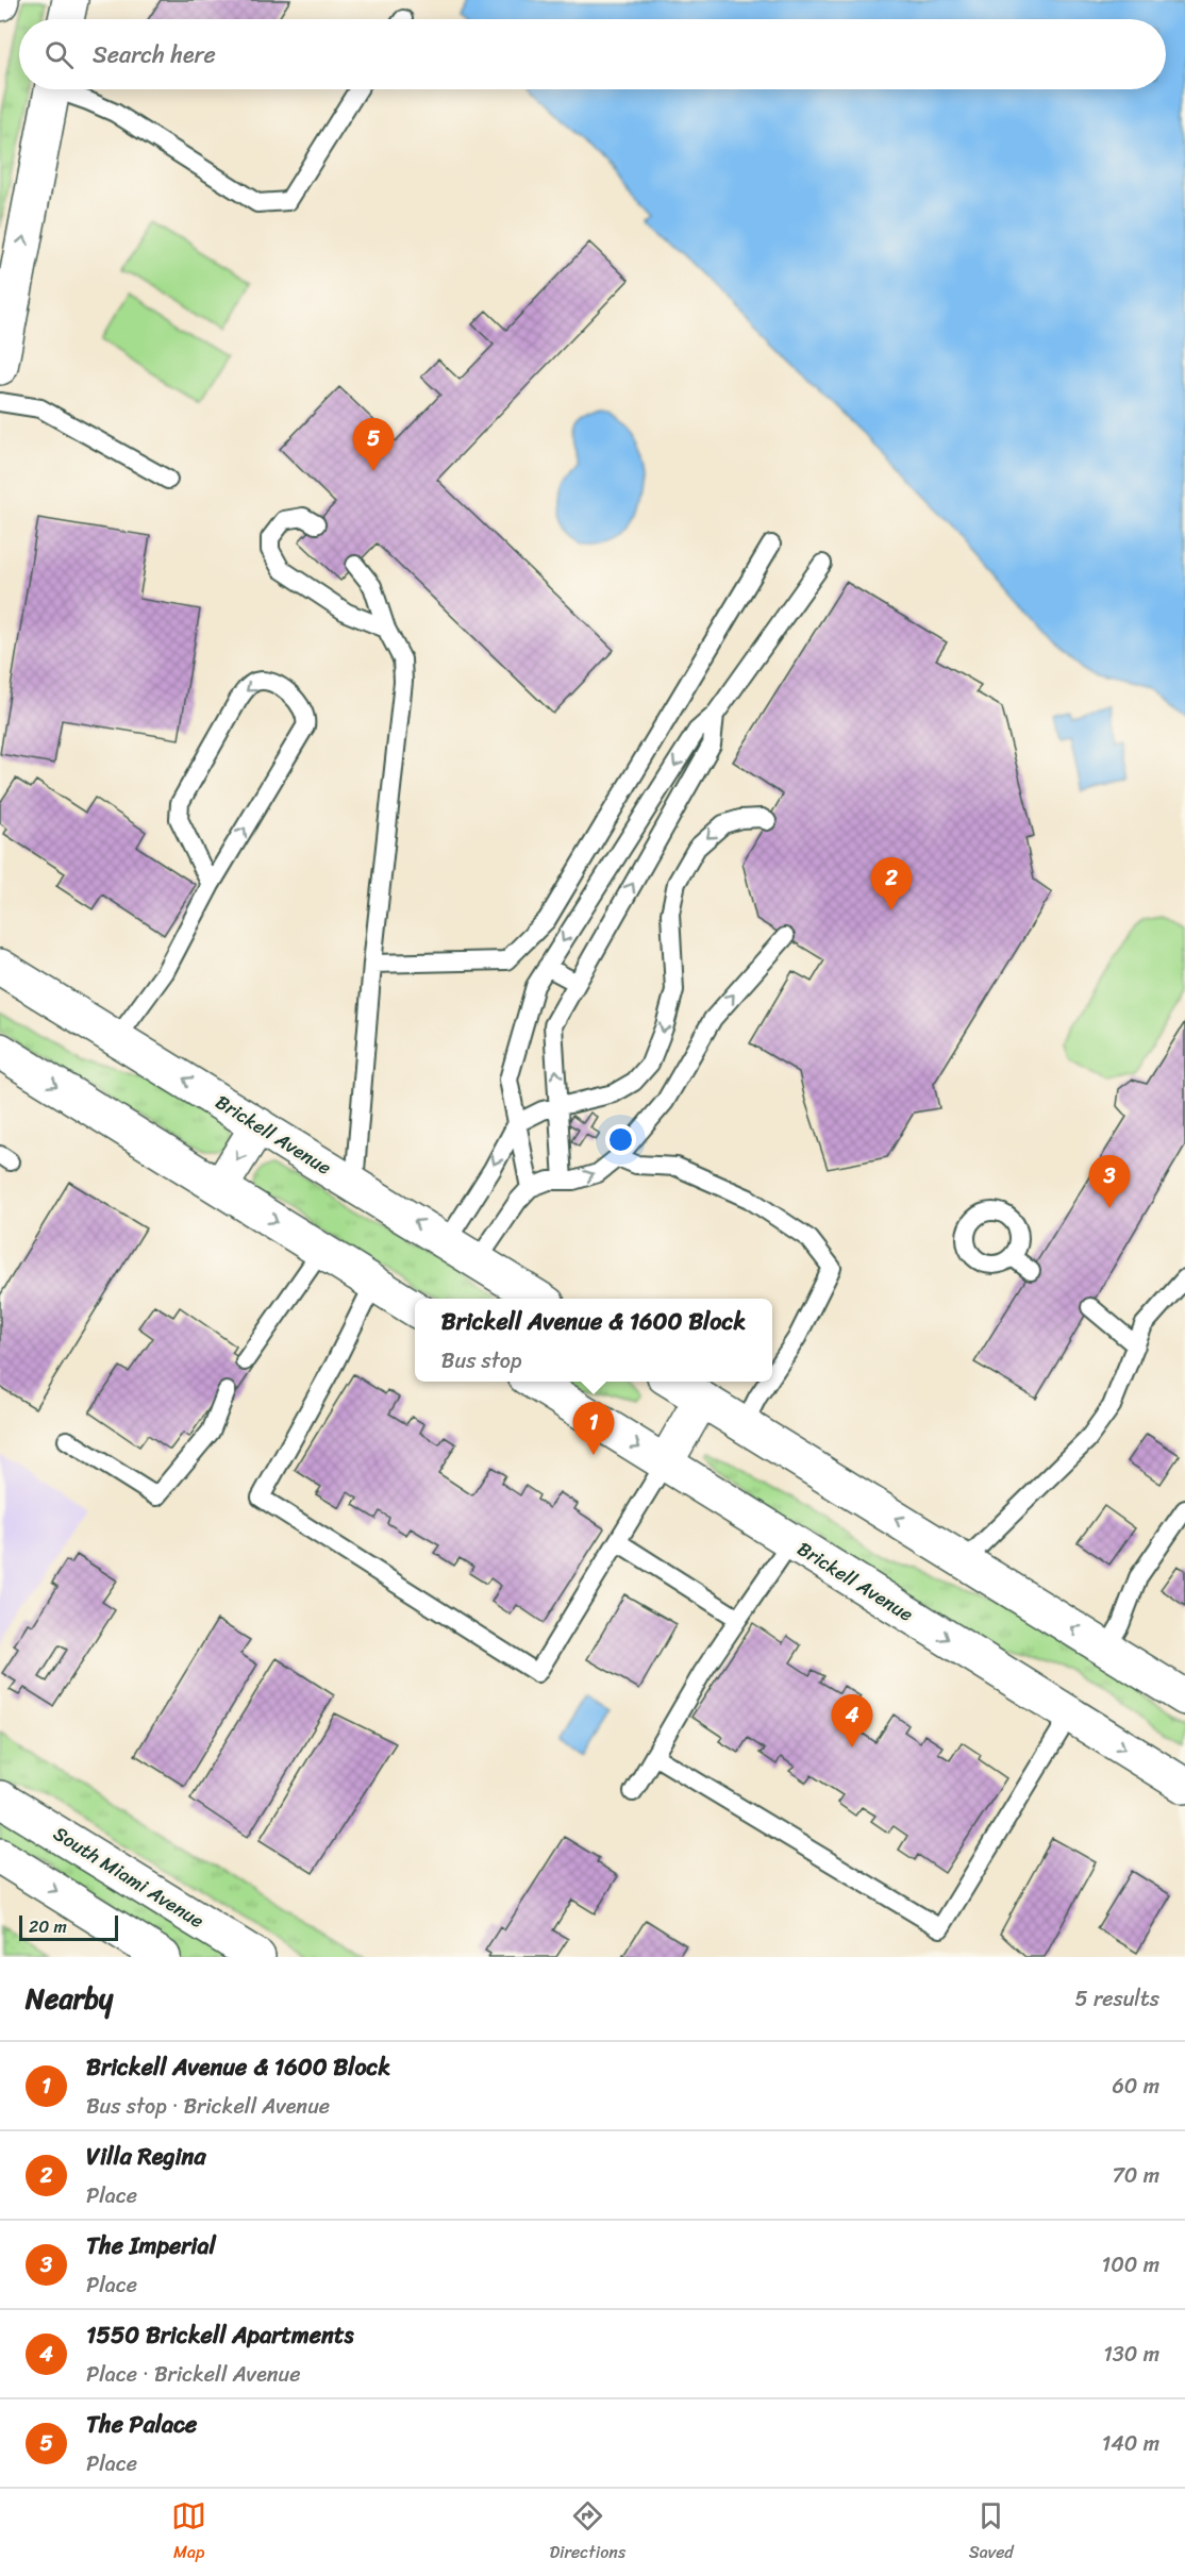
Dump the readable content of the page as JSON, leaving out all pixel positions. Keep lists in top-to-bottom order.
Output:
{
  "streets": {
    "main road": ["Brickell Avenue", "South Miami Avenue"]
  },
  "scale_bar": "20 m",
  "page": {
    "search": "Search here",
    "pins": [
      "5",
      "2",
      "3",
      "1",
      "4"
    ],
    "popup": ["Brickell Avenue & 1600 Block", "Bus stop"],
    "scale": "20 m",
    "heading": ["Nearby", "5 results"],
    "list": [
      {
        "mark": "1",
        "name": "Brickell Avenue & 1600 Block",
        "note": "Bus stop · Brickell Avenue",
        "value": "60 m"
      },
      {
        "mark": "2",
        "name": "Villa Regina",
        "note": "Place",
        "value": "70 m"
      },
      {
        "mark": "3",
        "name": "The Imperial",
        "note": "Place",
        "value": "100 m"
      },
      {
        "mark": "4",
        "name": "1550 Brickell Apartments",
        "note": "Place · Brickell Avenue",
        "value": "130 m"
      },
      {
        "mark": "5",
        "name": "The Palace",
        "note": "Place",
        "value": "140 m"
      }
    ],
    "nav": ["Map", "Directions", "Saved"]
  }
}
